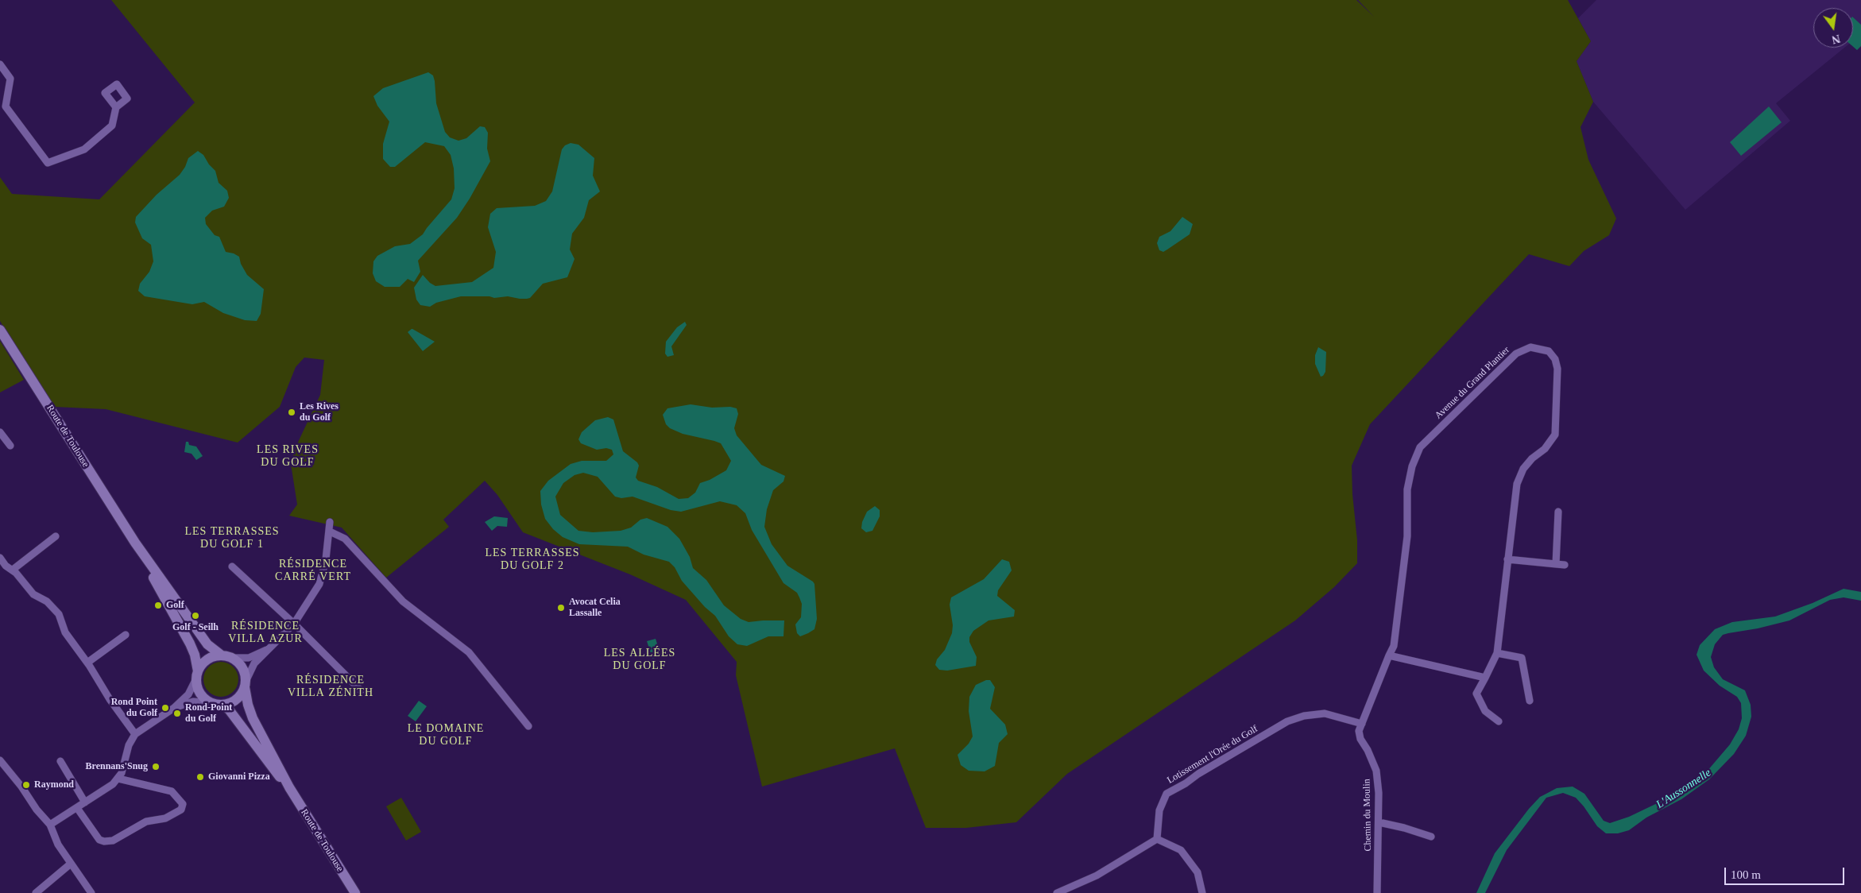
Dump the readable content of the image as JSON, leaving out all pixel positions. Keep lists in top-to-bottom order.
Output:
{
  "streets": {
    "main road": ["Route de Toulouse"],
    "street": ["Avenue du Grand Plantier", "Lotissement l'Orée du Golf", "Chemin du Moulin"]
  },
  "crossings": [
    ["Avenue du Grand Plantier", "Lotissement l'Orée du Golf"],
    ["Avenue du Grand Plantier", "Chemin du Moulin"],
    ["Lotissement l'Orée du Golf", "Chemin du Moulin"]
  ],
  "districts": [
    "LES RIVES DU GOLF",
    "LES TERRASSES DU GOLF 1",
    "LES TERRASSES DU GOLF 2",
    "RÉSIDENCE CARRÉ VERT",
    "RÉSIDENCE VILLA AZUR",
    "LES ALLÉES DU GOLF",
    "RÉSIDENCE VILLA ZÉNITH",
    "LE DOMAINE DU GOLF"
  ],
  "water": ["L'Aussonnelle"],
  "places": [
    "Les Rives du Golf",
    "Golf",
    "Avocat Celia Lassalle",
    "Golf - Seilh",
    "Rond Point du Golf",
    "Rond-Point du Golf",
    "Brennans'Snug",
    "Giovanni Pizza",
    "Raymond"
  ],
  "scale_bar": "100 m",
  "north": "bottom"
}
